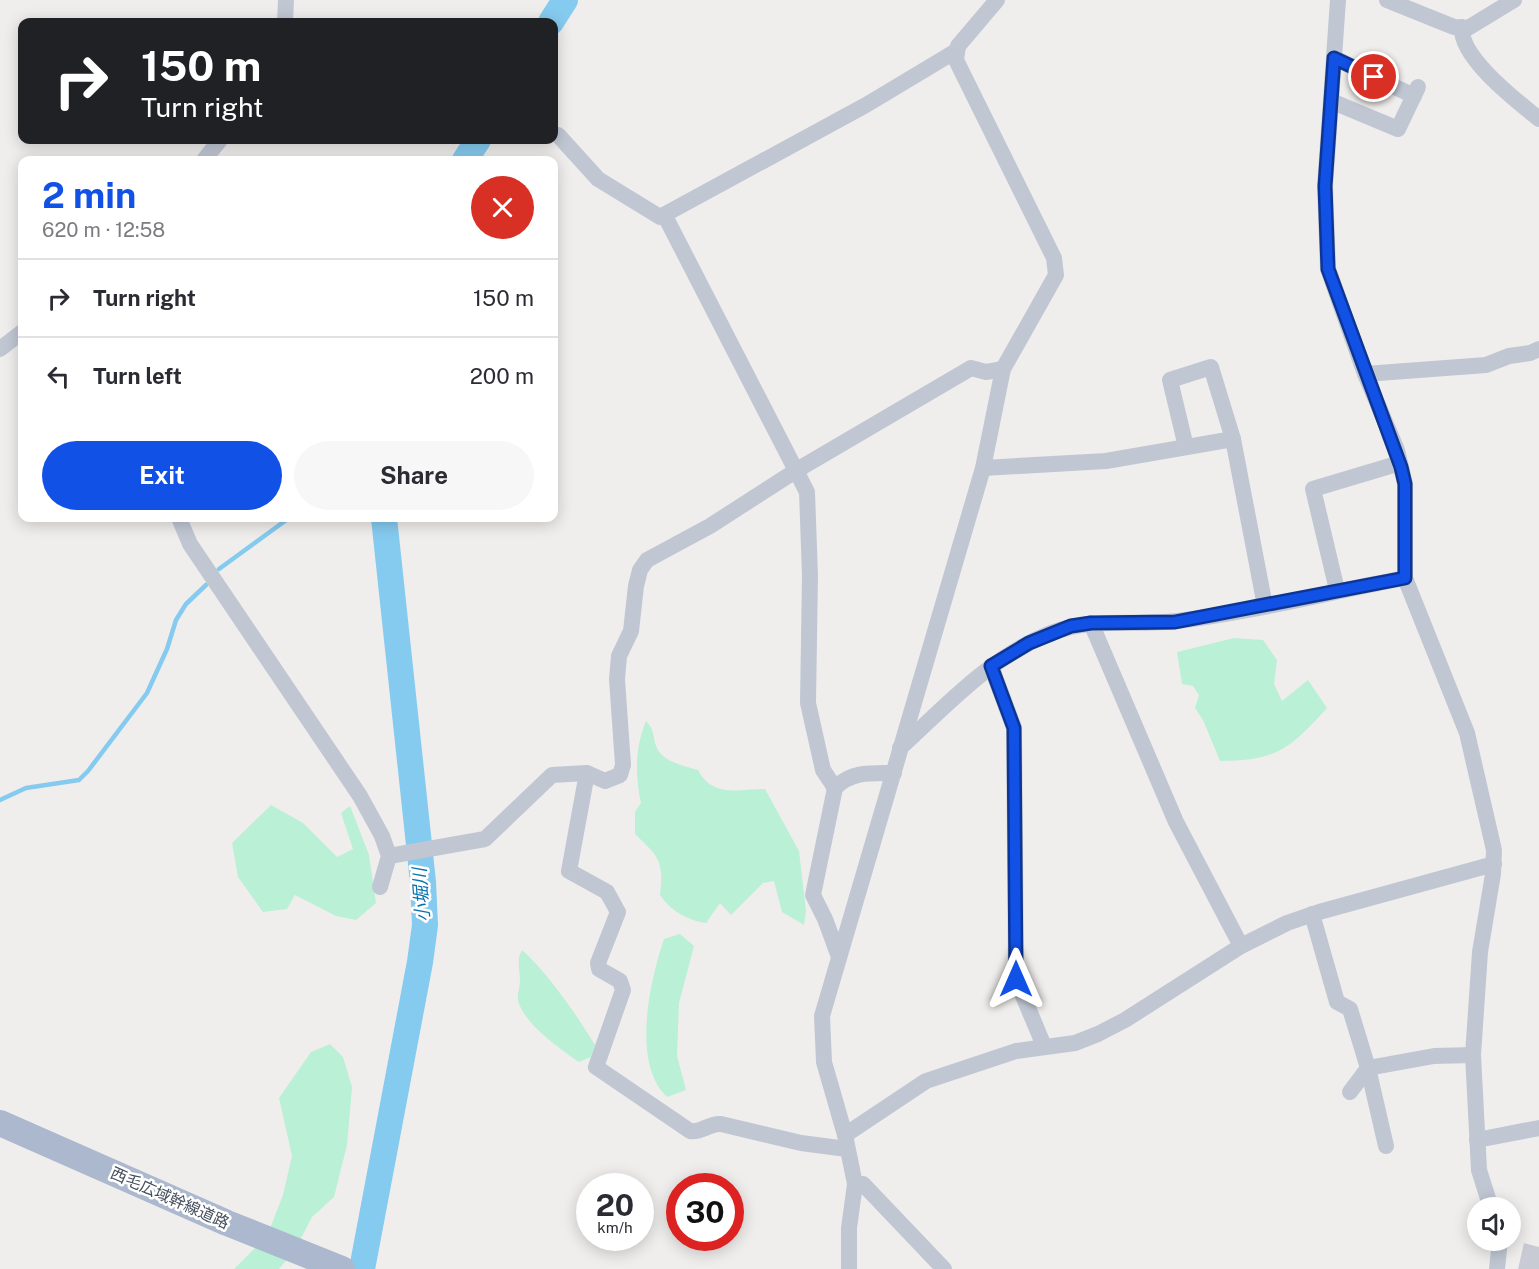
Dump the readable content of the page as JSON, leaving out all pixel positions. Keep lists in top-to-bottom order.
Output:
{
  "streets": {
    "main road": ["西毛広域幹線道路"]
  },
  "water": ["小堀川"],
  "page": {
    "turn": ["150 m", "Turn right"],
    "heading": ["2 min", "620 m · 12:58"],
    "list": [
      {
        "name": "Turn right",
        "value": "150 m"
      },
      {
        "name": "Turn left",
        "value": "200 m"
      }
    ],
    "buttons": ["Exit", "Share"],
    "speed": "20 km/h",
    "limit": "30"
  }
}
